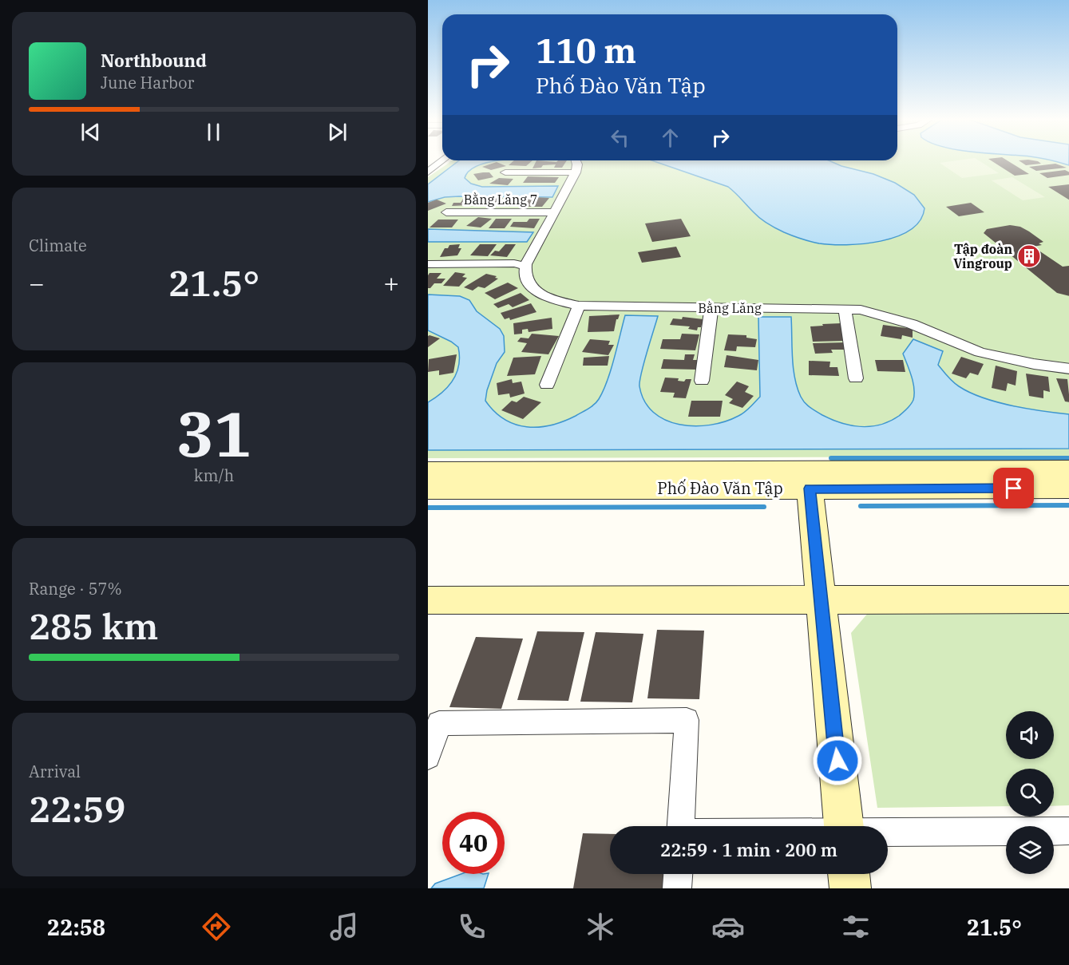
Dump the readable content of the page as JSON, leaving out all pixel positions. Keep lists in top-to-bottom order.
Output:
{
  "streets": {
    "main road": ["Phố Đào Văn Tập"],
    "street": ["Bằng Lăng 7", "Bằng Lăng"]
  },
  "places": {
    "building": ["Tập đoàn Vingroup"]
  },
  "page": {
    "turn": ["110 m", "Phố Đào Văn Tập"],
    "song": ["Northbound", "June Harbor"],
    "tile": [
      "Climate",
      ["31", "km/h"],
      ["Range · 57%", "285 km"],
      ["Arrival", "22:59"]
    ],
    "heat": ["−", "21.5°", "+"],
    "limit": "40",
    "trip": "22:59 · 1 min · 200 m",
    "tabs": ["22:58", "21.5°"]
  }
}
